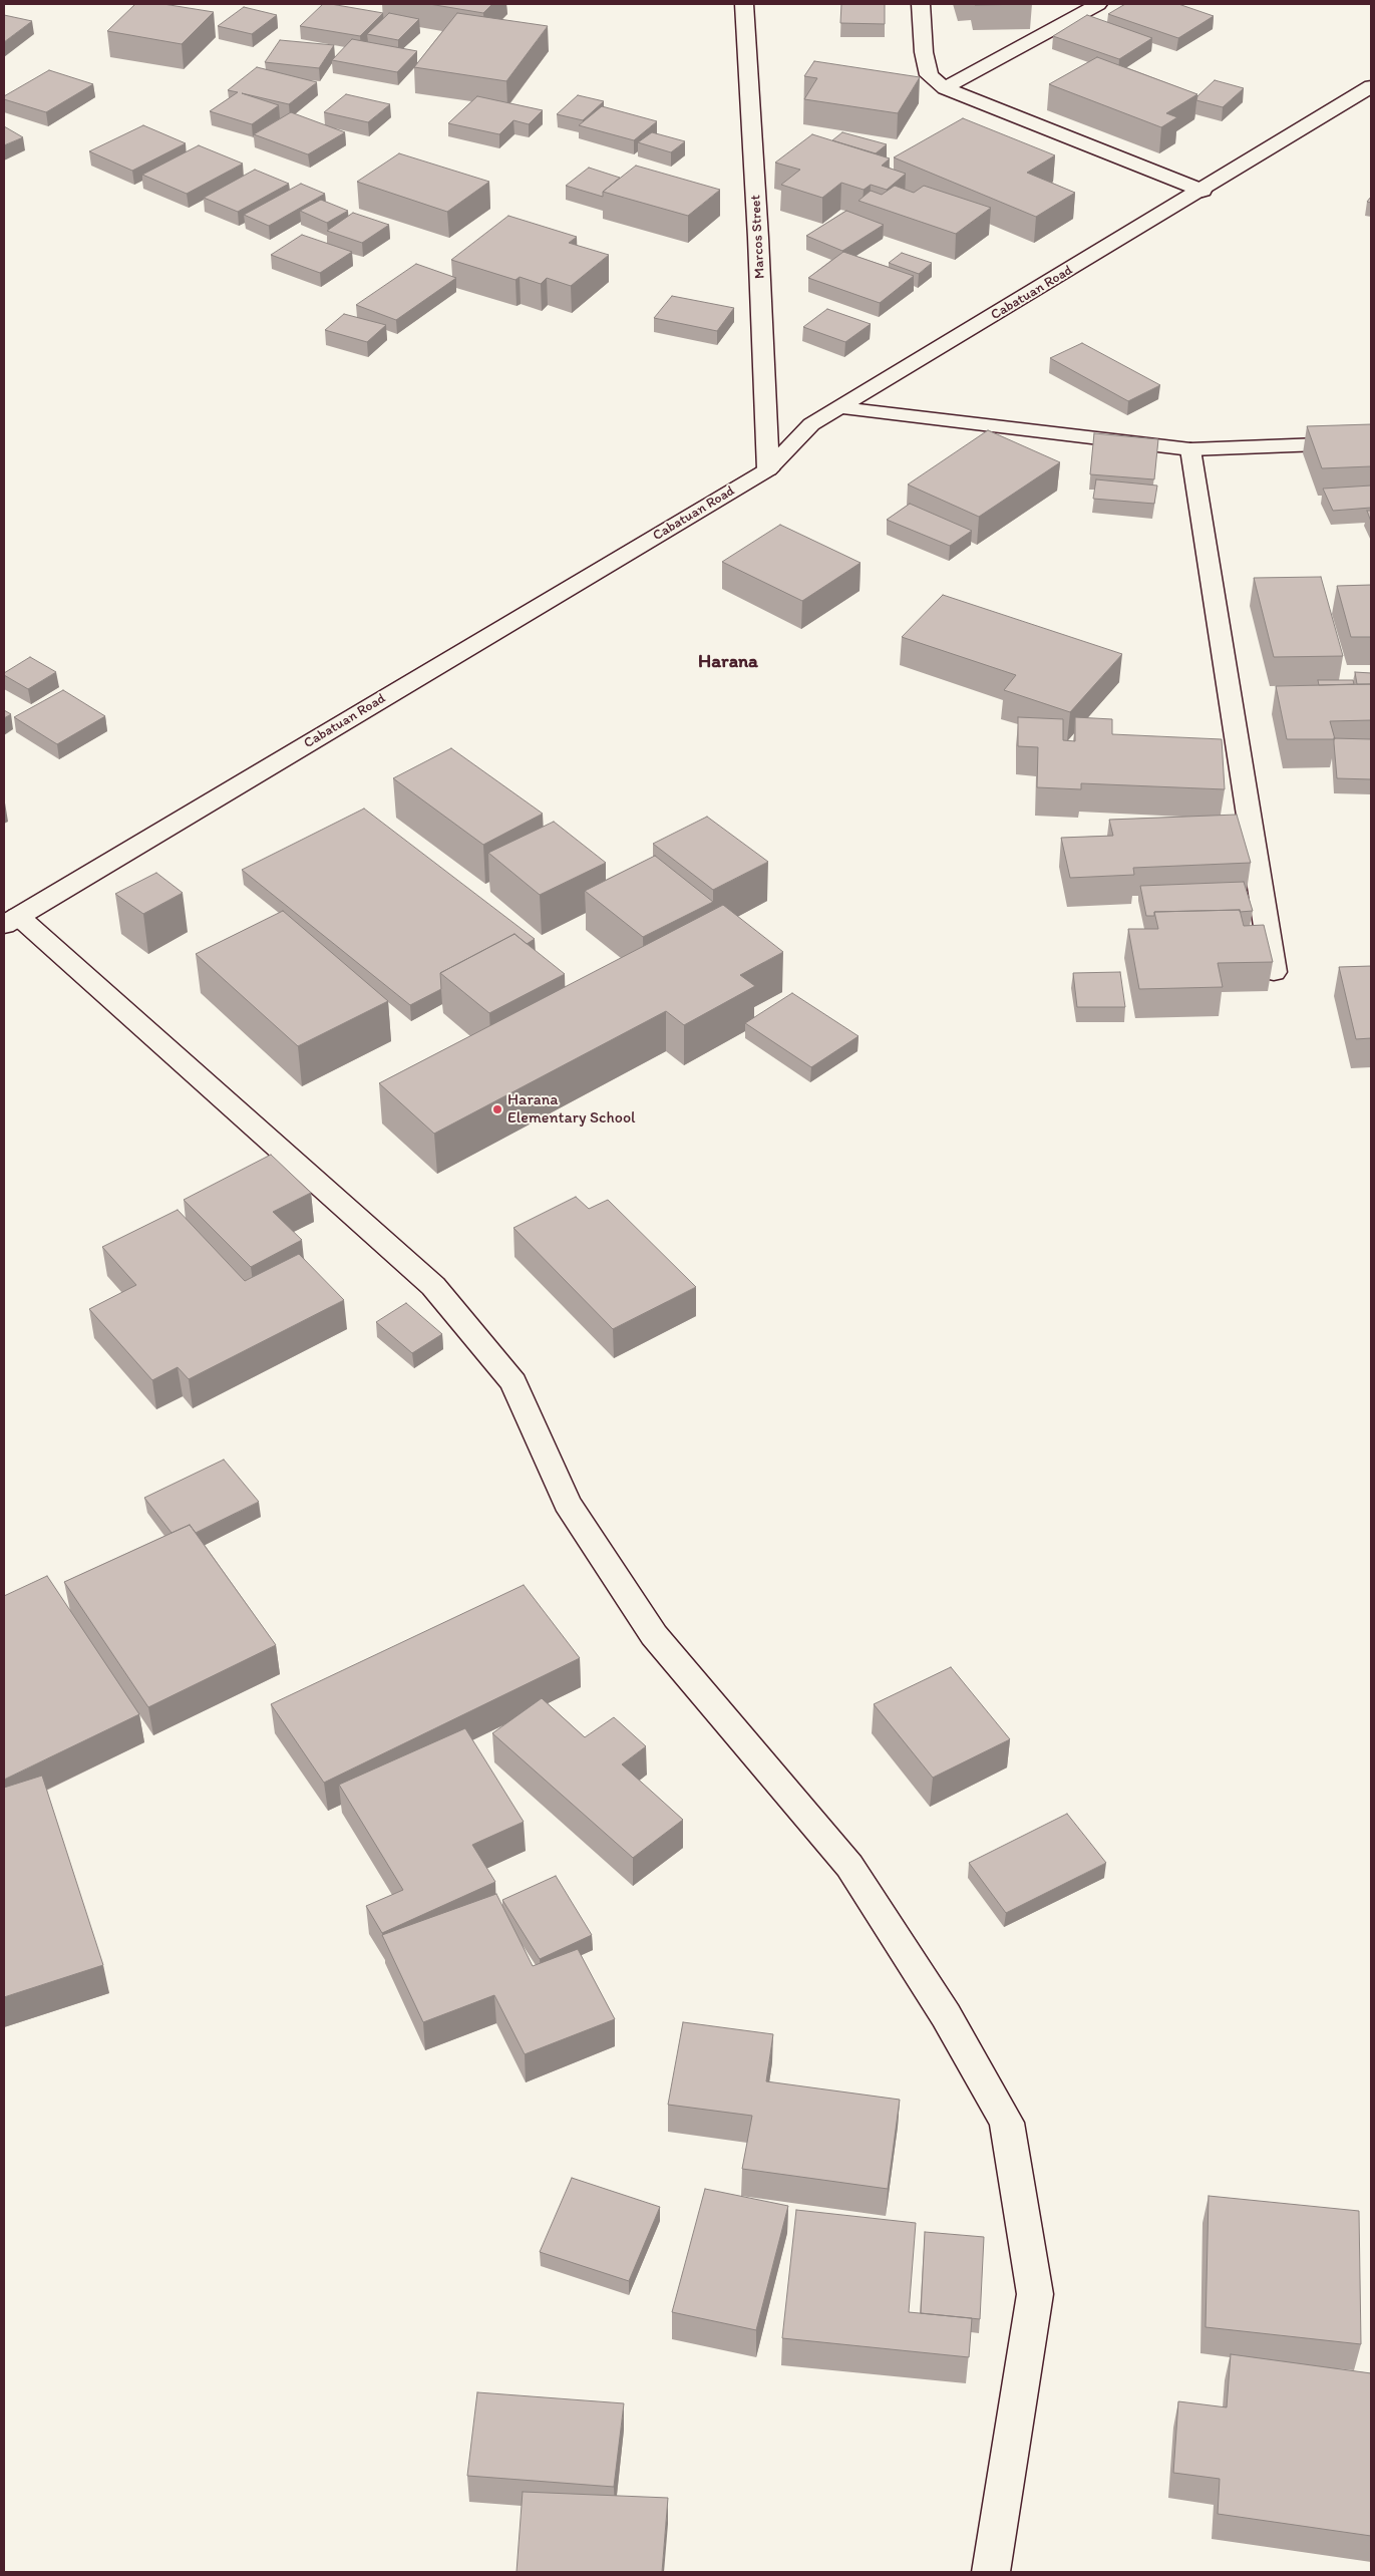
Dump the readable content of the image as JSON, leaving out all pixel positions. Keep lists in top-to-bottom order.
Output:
{
  "streets": {
    "main road": ["Marcos Street", "Cabatuan Road"]
  },
  "crossings": [
    ["Marcos Street", "Cabatuan Road"]
  ],
  "districts": ["Harana"],
  "places": ["Harana Elementary School"]
}
